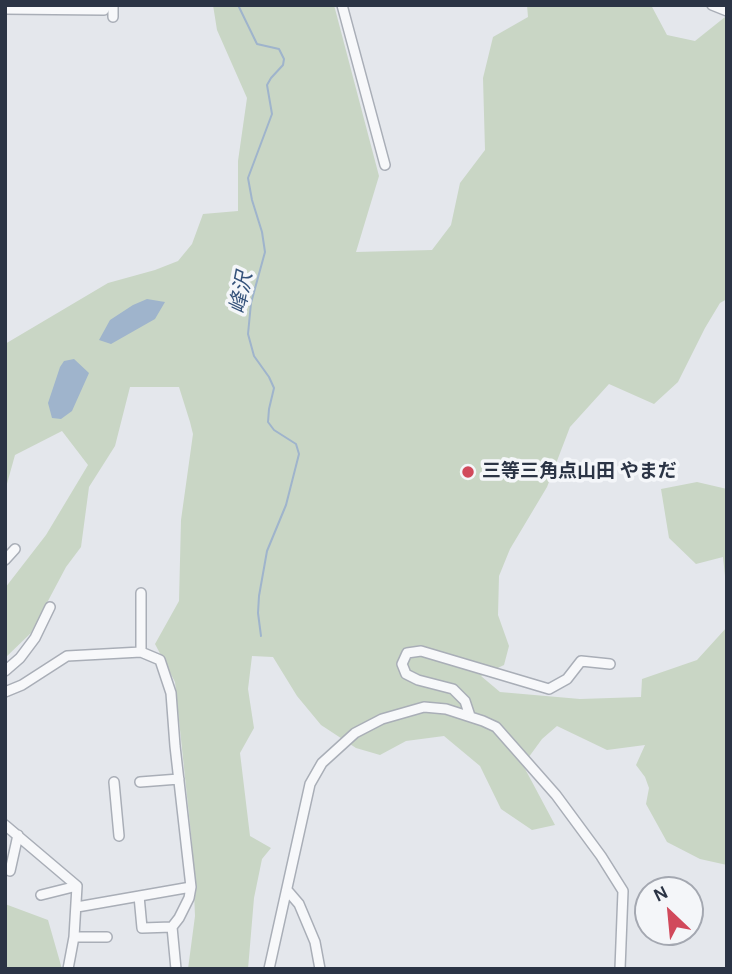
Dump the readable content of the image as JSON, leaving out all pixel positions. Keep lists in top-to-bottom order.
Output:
{
  "water": ["峰沢"],
  "places": ["三等三角点山田 やまだ"],
  "north": "top left"
}
